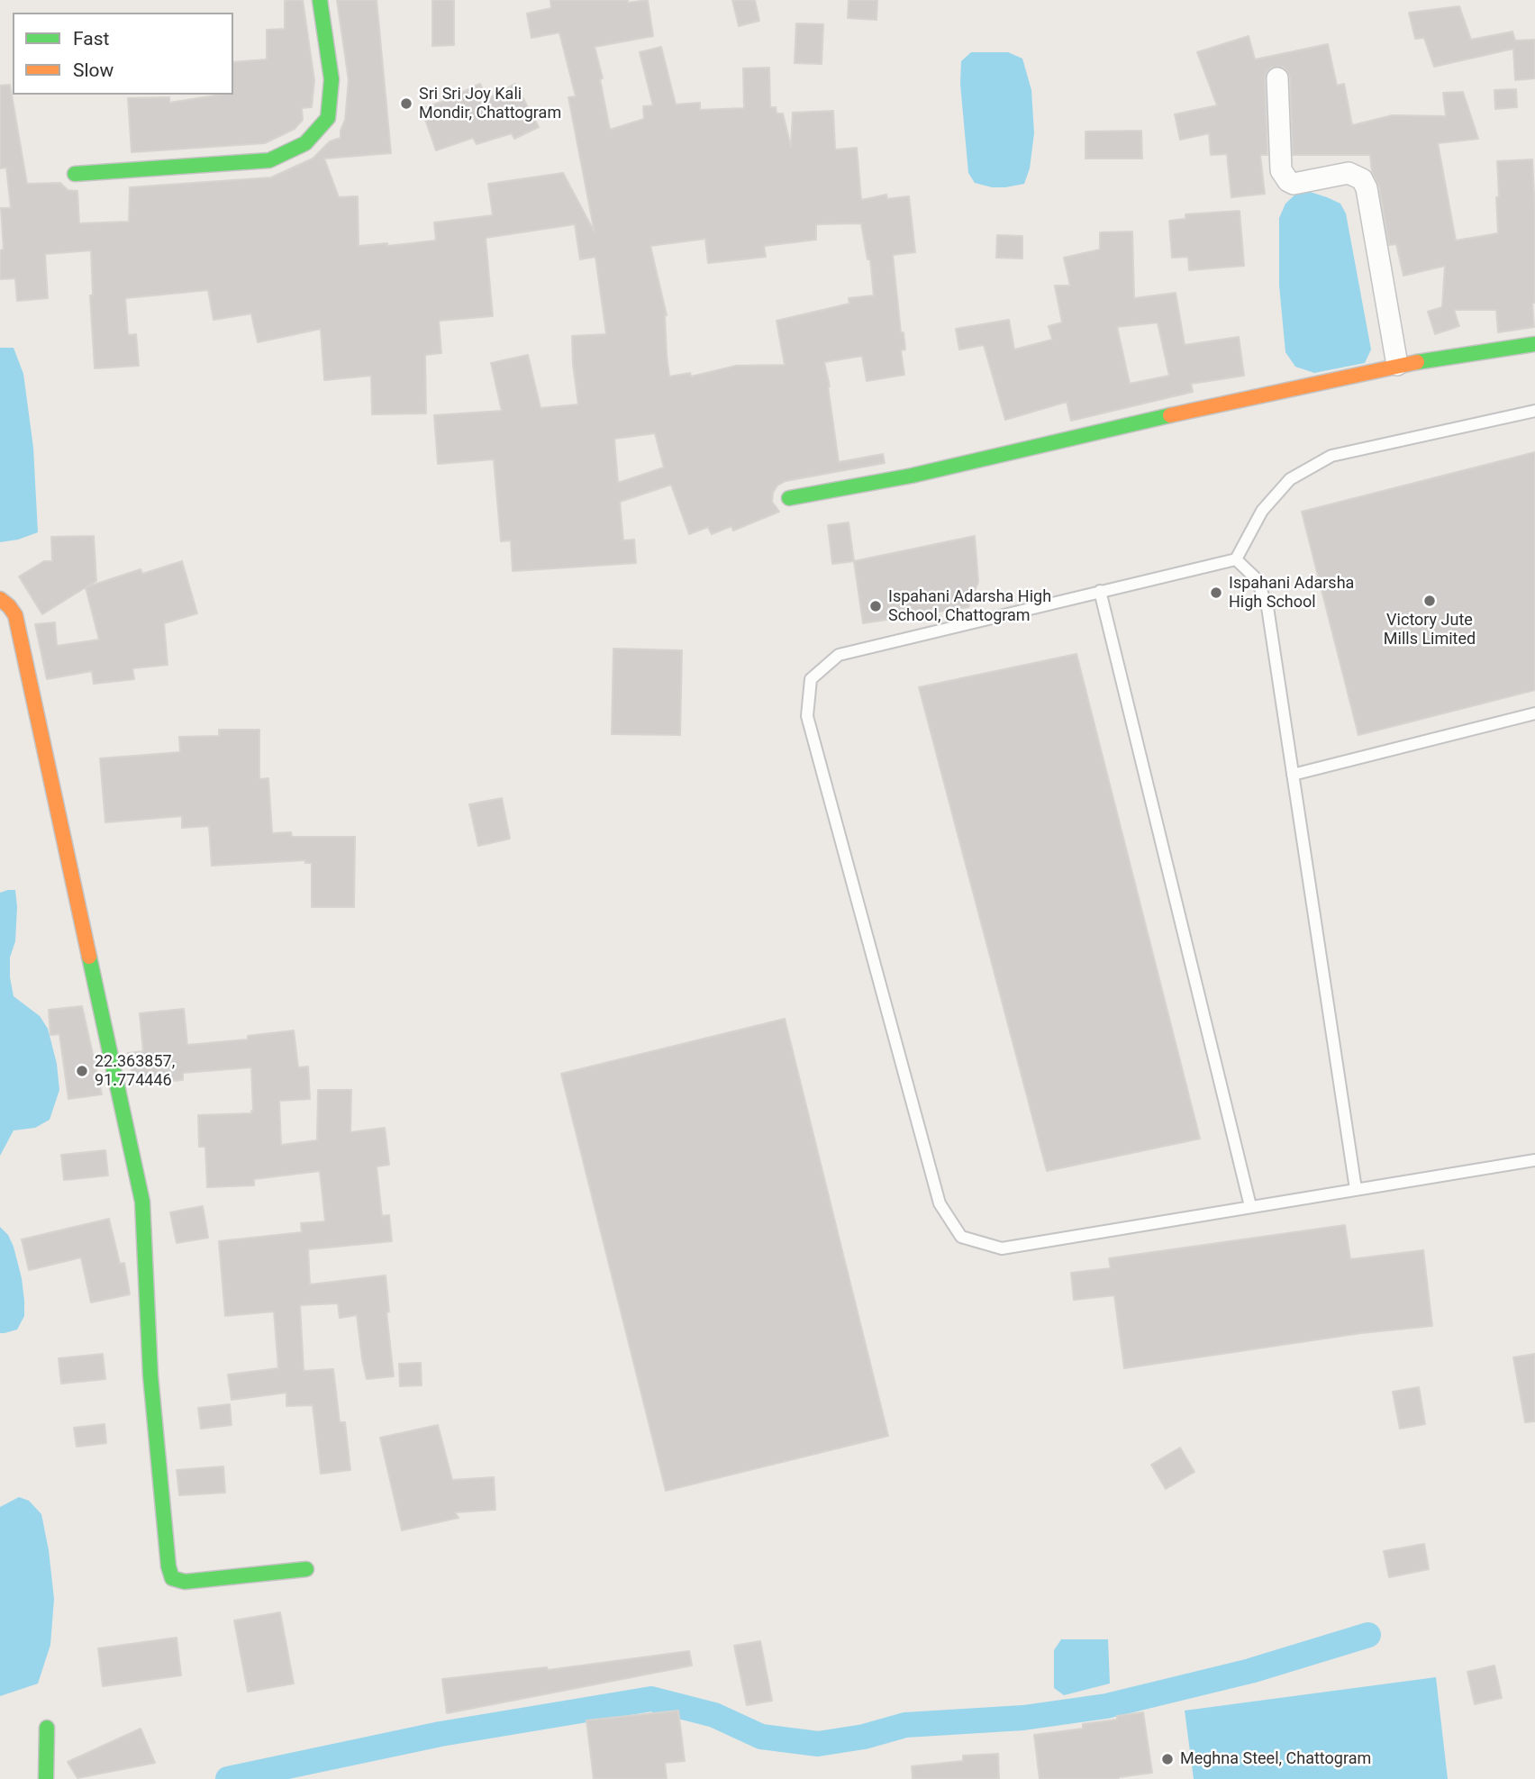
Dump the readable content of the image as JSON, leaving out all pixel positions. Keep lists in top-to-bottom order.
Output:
{
  "places": [
    "Sri Sri Joy Kali Mondir, Chattogram",
    "Ispahani Adarsha High School",
    "Victory Jute Mills Limited",
    "Ispahani Adarsha High School, Chattogram",
    "22.363857, 91.774446",
    "Meghna Steel, Chattogram"
  ],
  "legend": ["Fast", "Slow"]
}
